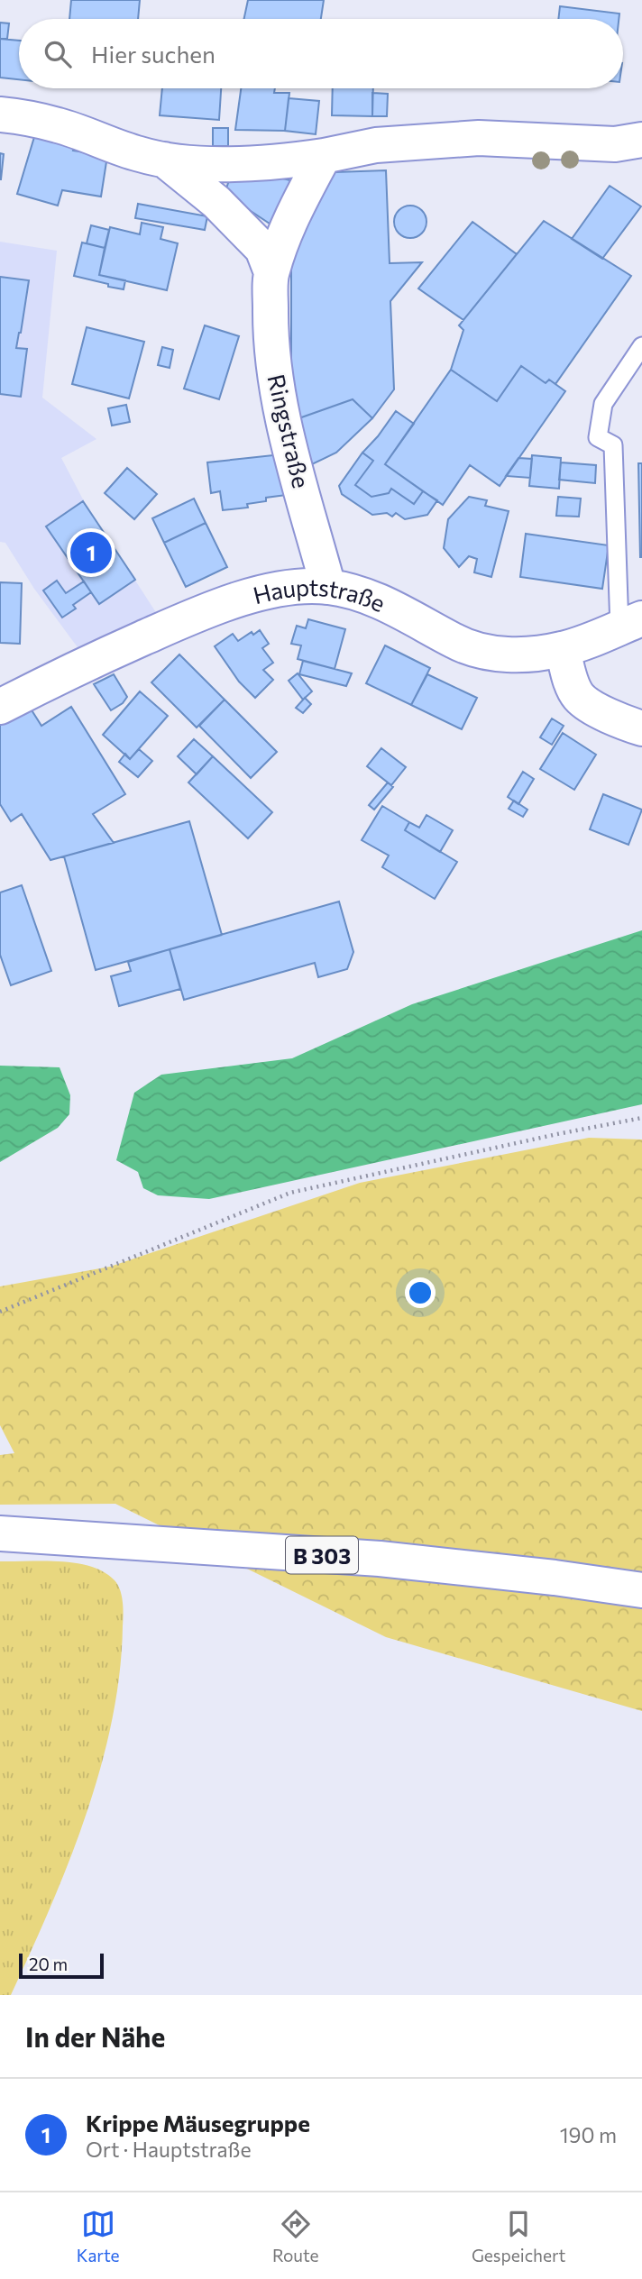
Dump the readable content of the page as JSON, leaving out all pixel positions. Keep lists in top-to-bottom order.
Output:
{
  "streets": {
    "street": ["Ringstraße", "Hauptstraße", "B 303"]
  },
  "crossings": [
    ["Ringstraße", "Hauptstraße"]
  ],
  "scale_bar": "20 m",
  "page": {
    "search": "Hier suchen",
    "pins": "1",
    "scale": "20 m",
    "heading": "In der Nähe",
    "list": [
      {
        "mark": "1",
        "name": "Krippe Mäusegruppe",
        "note": "Ort · Hauptstraße",
        "value": "190 m"
      }
    ],
    "nav": ["Karte", "Route", "Gespeichert"]
  }
}
